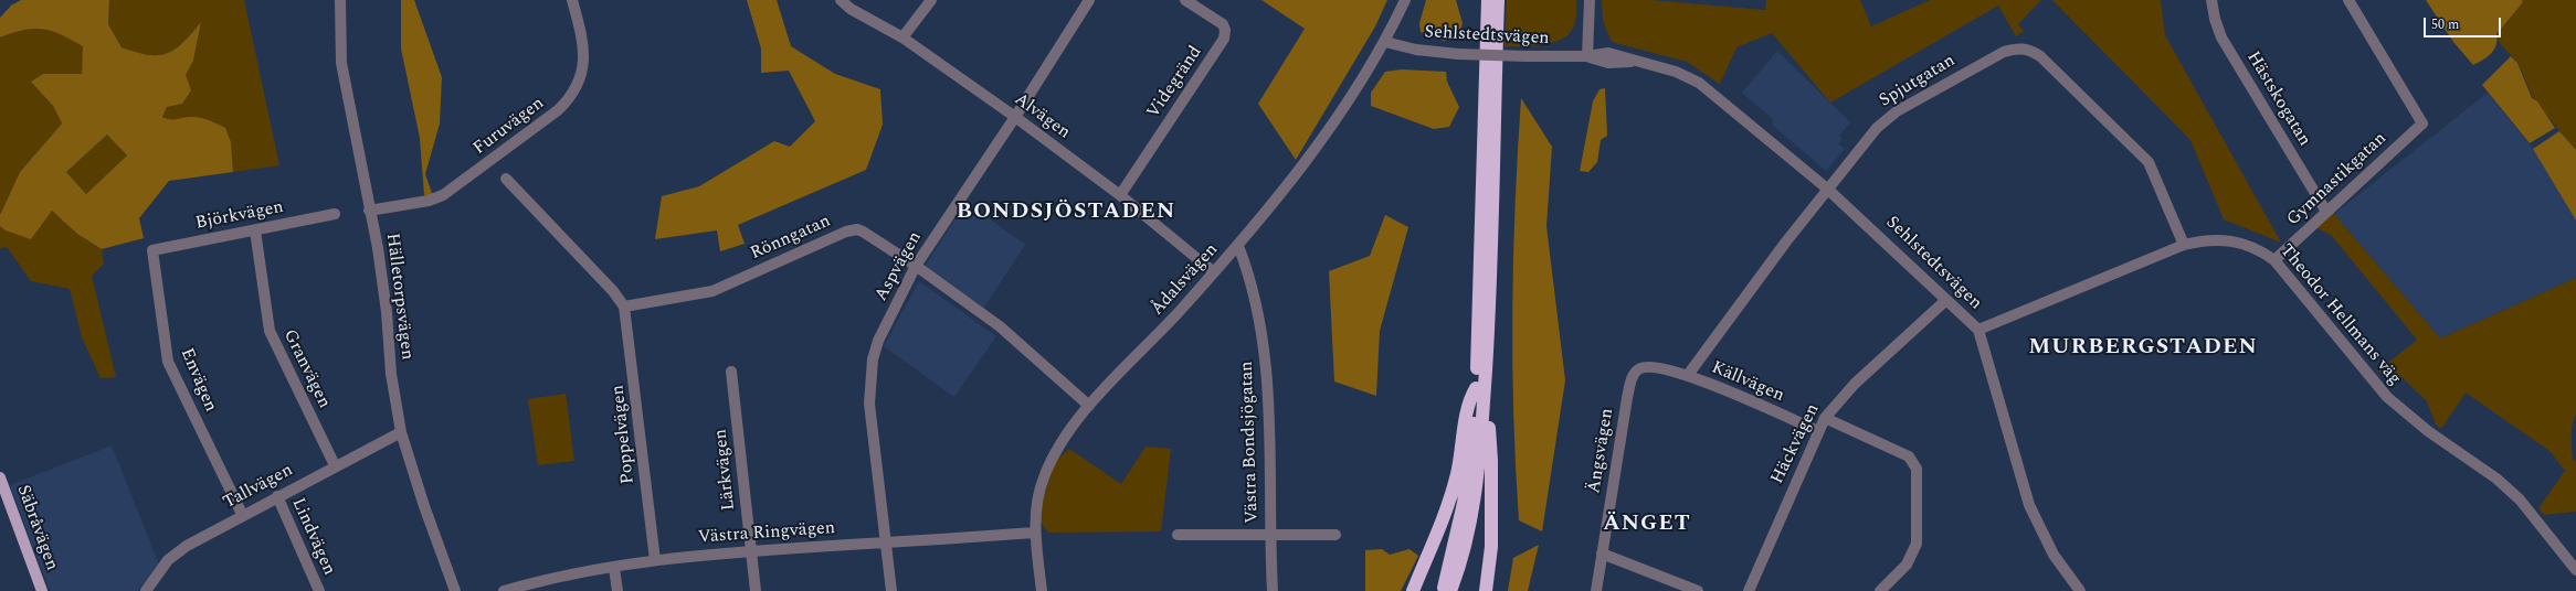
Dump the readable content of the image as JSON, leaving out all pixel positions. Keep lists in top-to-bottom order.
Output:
{
  "streets": {
    "main road": ["Säbråvägen"],
    "street": [
      "Sehlstedtsvägen",
      "Spjutgatan",
      "Videgränd",
      "Hästskogatan",
      "Alvägen",
      "Furuvägen",
      "Gymnastikgatan",
      "Björkvägen",
      "Rönngatan",
      "Aspvägen",
      "Ådalsvägen",
      "Hälletorpsvägen",
      "Theodor Hellmans väg",
      "Granvägen",
      "Envägen",
      "Källvägen",
      "Poppelvägen",
      "Västra Bondsjögatan",
      "Häckvägen",
      "Ängsvägen",
      "Lärkvägen",
      "Tallvägen",
      "Västra Ringvägen",
      "Lindvägen"
    ]
  },
  "crossings": [
    ["Sehlstedtsvägen", "Spjutgatan"],
    ["Sehlstedtsvägen", "Ådalsvägen"],
    ["Sehlstedtsvägen", "Theodor Hellmans väg"],
    ["Sehlstedtsvägen", "Häckvägen"],
    ["Spjutgatan", "Theodor Hellmans väg"],
    ["Spjutgatan", "Källvägen"],
    ["Spjutgatan", "Ängsvägen"],
    ["Videgränd", "Alvägen"],
    ["Hästskogatan", "Gymnastikgatan"],
    ["Alvägen", "Aspvägen"],
    ["Alvägen", "Ådalsvägen"],
    ["Furuvägen", "Hälletorpsvägen"],
    ["Gymnastikgatan", "Theodor Hellmans väg"],
    ["Björkvägen", "Granvägen"],
    ["Björkvägen", "Envägen"],
    ["Rönngatan", "Aspvägen"],
    ["Rönngatan", "Ådalsvägen"],
    ["Rönngatan", "Poppelvägen"],
    ["Aspvägen", "Västra Ringvägen"],
    ["Ådalsvägen", "Västra Bondsjögatan"],
    ["Ådalsvägen", "Västra Ringvägen"],
    ["Hälletorpsvägen", "Tallvägen"],
    ["Granvägen", "Tallvägen"],
    ["Envägen", "Tallvägen"],
    ["Källvägen", "Häckvägen"],
    ["Källvägen", "Ängsvägen"],
    ["Poppelvägen", "Västra Ringvägen"],
    ["Lärkvägen", "Västra Ringvägen"],
    ["Tallvägen", "Lindvägen"]
  ],
  "districts": ["BONDSJÖSTADEN", "MURBERGSTADEN", "ÄNGET"],
  "scale_bar": "50 m"
}
